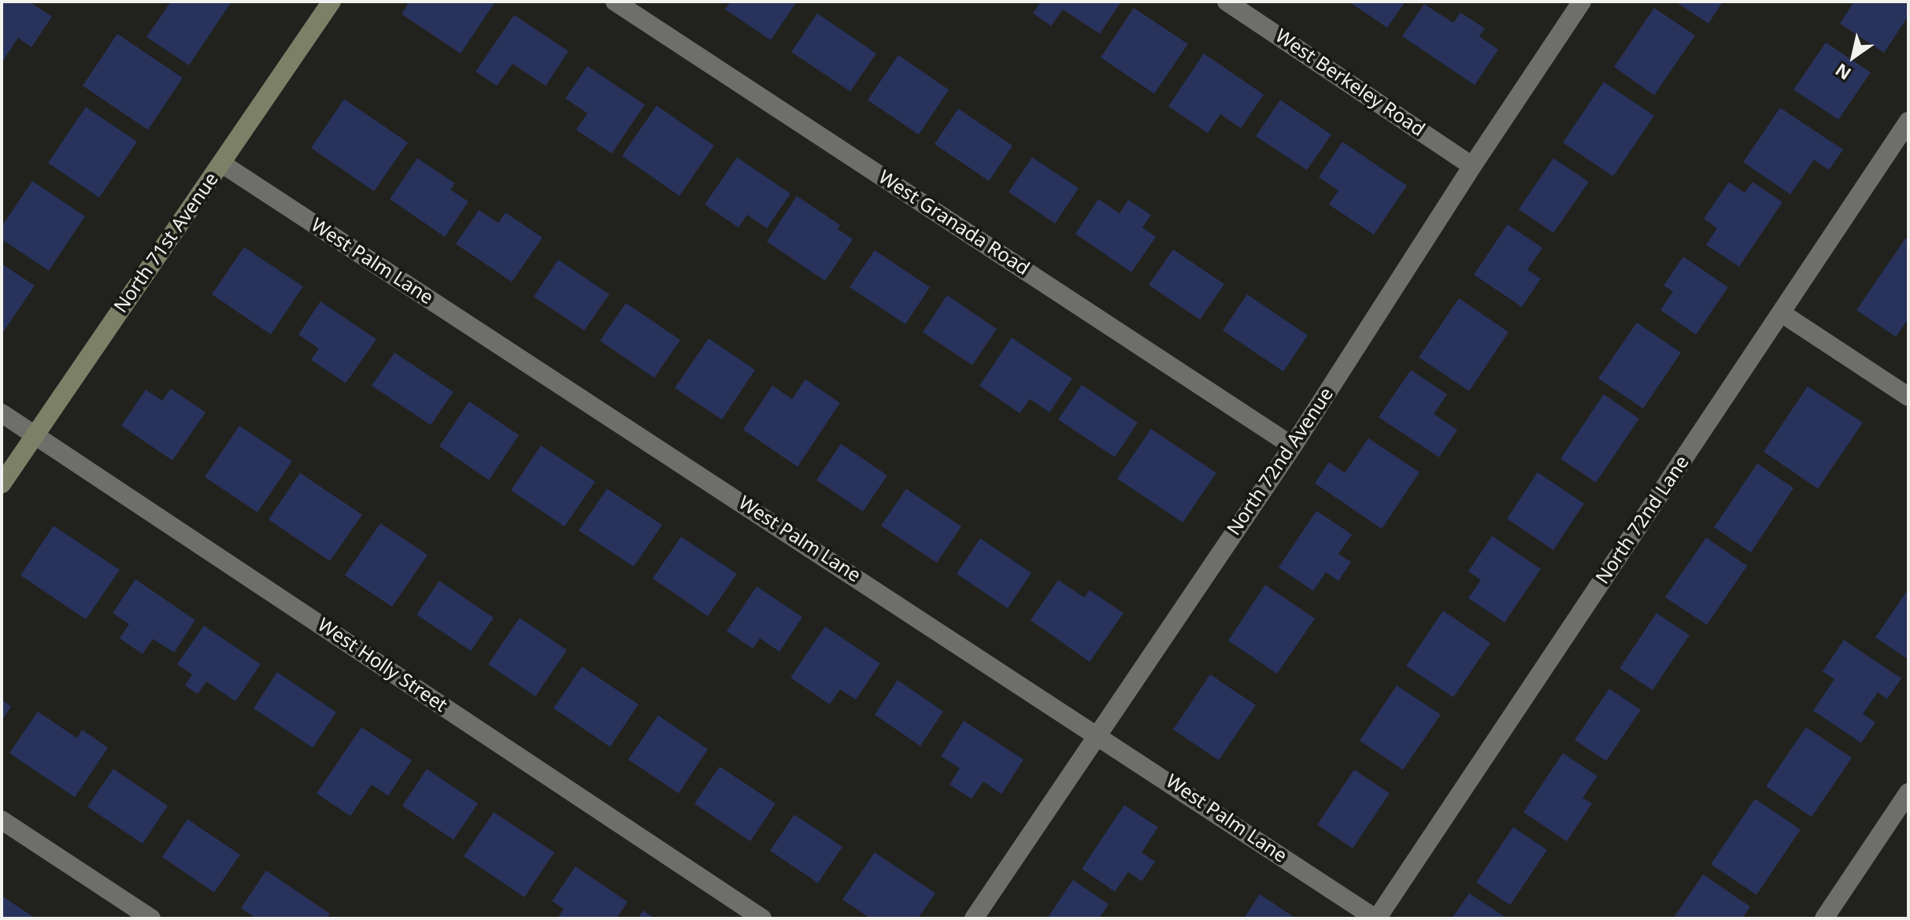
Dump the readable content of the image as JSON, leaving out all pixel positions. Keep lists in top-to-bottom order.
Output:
{
  "streets": {
    "street": [
      "West Berkeley Road",
      "West Granada Road",
      "North 71st Avenue",
      "West Palm Lane",
      "North 72nd Avenue",
      "North 72nd Lane",
      "West Holly Street"
    ]
  },
  "crossings": [
    ["West Berkeley Road", "North 72nd Avenue"],
    ["West Granada Road", "North 72nd Avenue"],
    ["North 71st Avenue", "West Palm Lane"],
    ["North 71st Avenue", "West Holly Street"],
    ["West Palm Lane", "North 72nd Avenue"],
    ["West Palm Lane", "North 72nd Lane"]
  ],
  "north": "bottom left"
}
